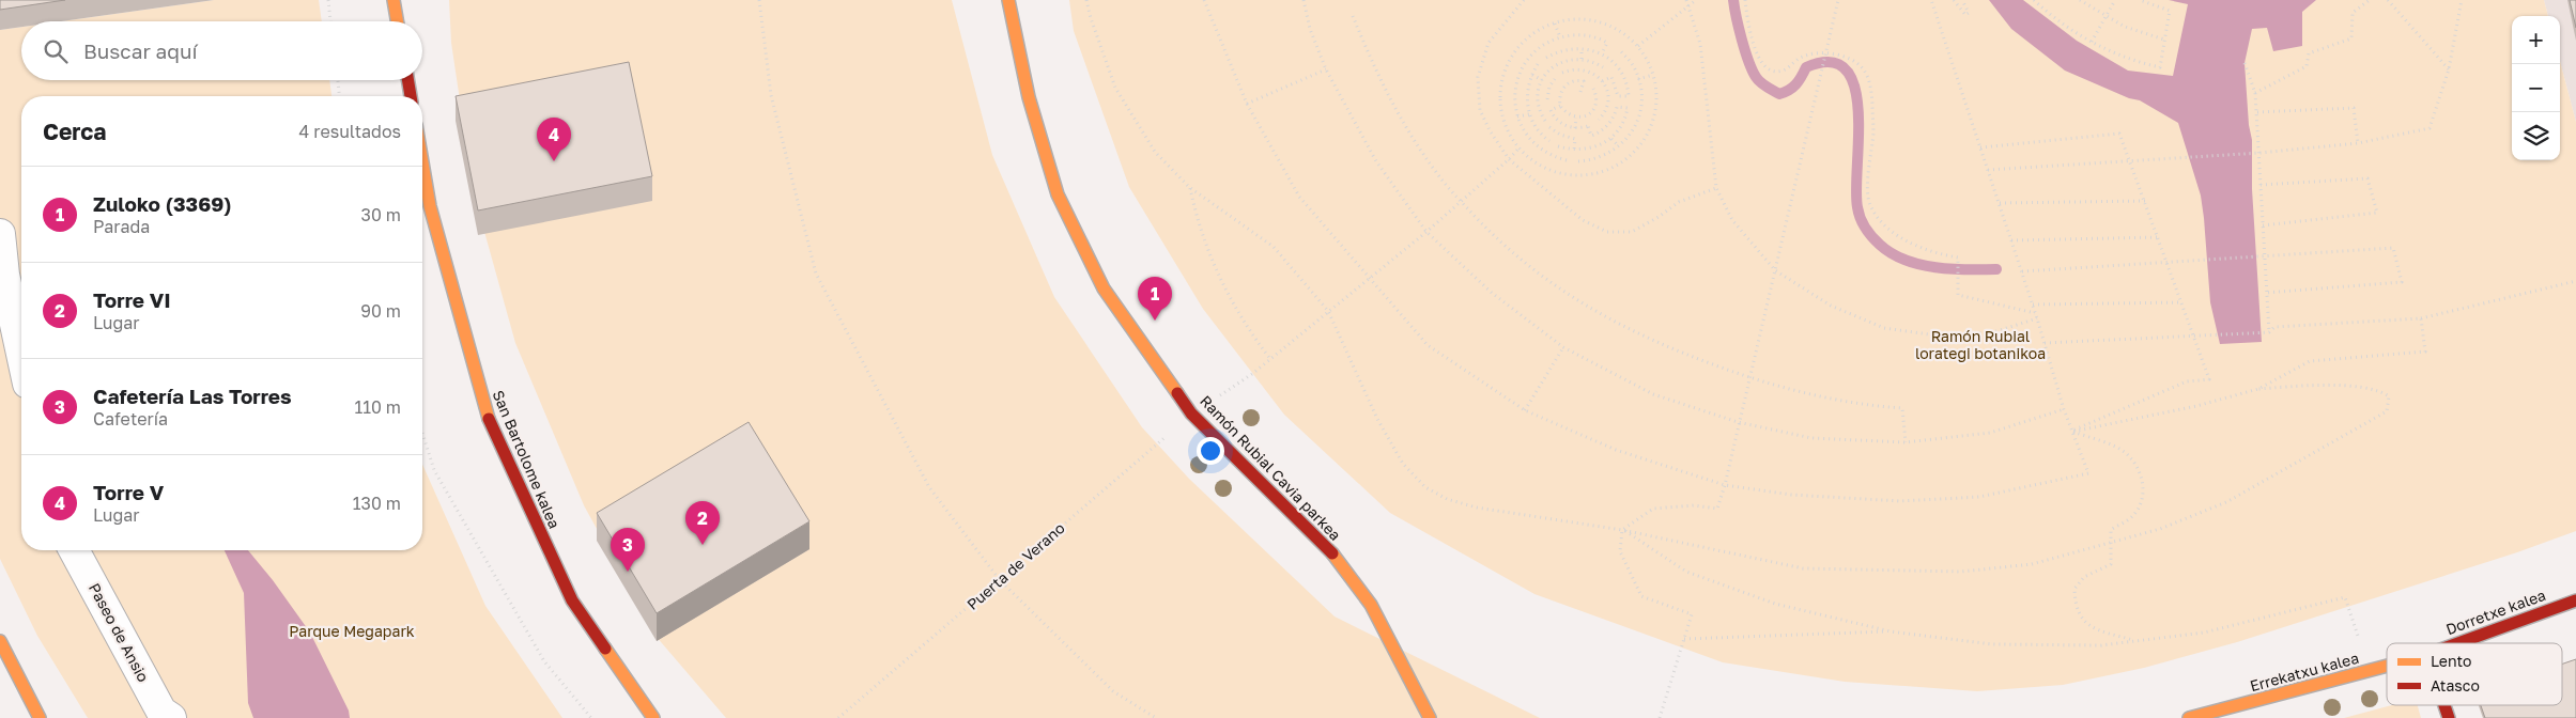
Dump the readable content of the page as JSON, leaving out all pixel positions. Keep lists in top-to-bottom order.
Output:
{
  "streets": {
    "street": [
      "San Bartolome kalea",
      "Ramón Rubial Cavia parkea",
      "Dorretxe kalea",
      "Paseo de Ansio",
      "Errekatxu kalea"
    ],
    "path": ["Puerta de Verano"]
  },
  "crossings": [
    ["Ramón Rubial Cavia parkea", "Puerta de Verano"]
  ],
  "parks": ["Ramón Rubial lorategi botanikoa", "Parque Megapark"],
  "legend": ["Lento", "Atasco"],
  "page": {
    "map_buttons": ["+", "−"],
    "search": "Buscar aquí",
    "heading": ["Cerca", "4 resultados"],
    "pins": [
      "4",
      "1",
      "2",
      "3"
    ],
    "list": [
      {
        "mark": "1",
        "name": "Zuloko (3369)",
        "note": "Parada",
        "value": "30 m"
      },
      {
        "mark": "2",
        "name": "Torre VI",
        "note": "Lugar",
        "value": "90 m"
      },
      {
        "mark": "3",
        "name": "Cafetería Las Torres",
        "note": "Cafetería",
        "value": "110 m"
      },
      {
        "mark": "4",
        "name": "Torre V",
        "note": "Lugar",
        "value": "130 m"
      }
    ]
  }
}
